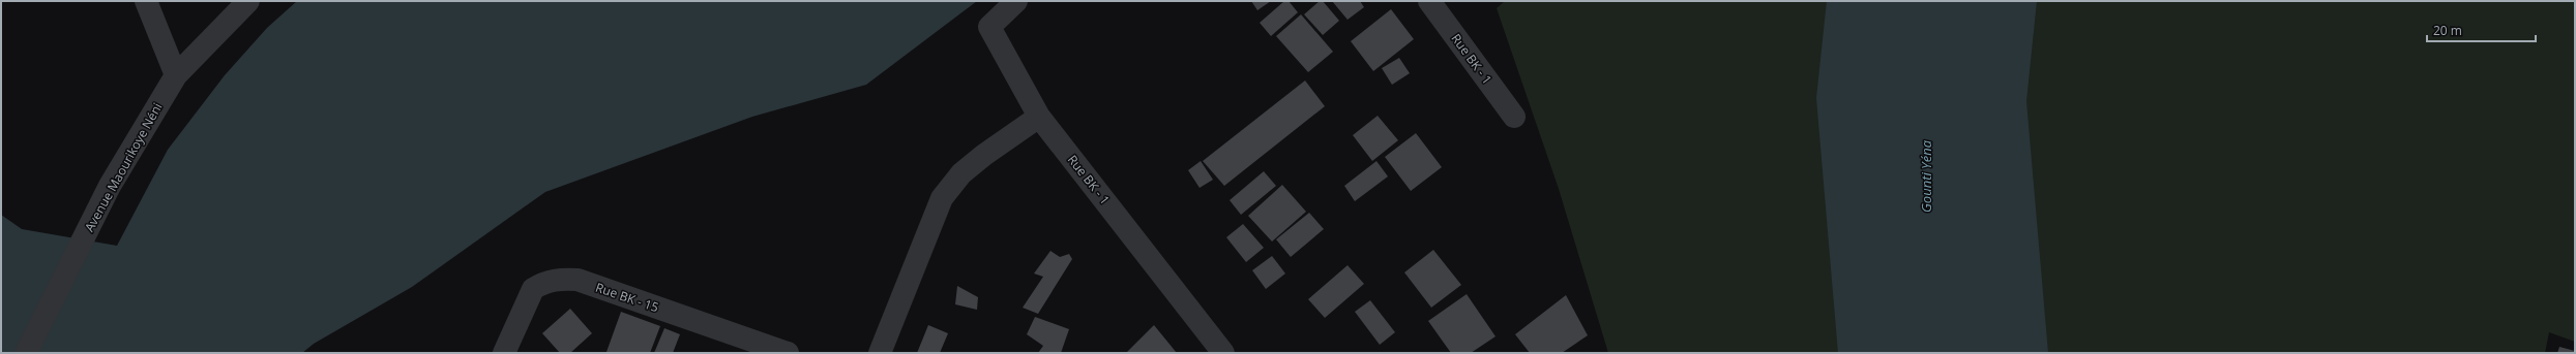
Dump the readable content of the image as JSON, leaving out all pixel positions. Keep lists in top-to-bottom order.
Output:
{
  "streets": {
    "street": ["Rue BK - 1", "Avenue Maourikoye Néni", "Rue BK - 15"]
  },
  "water": ["Gounti Yéna"],
  "scale_bar": "20 m"
}
